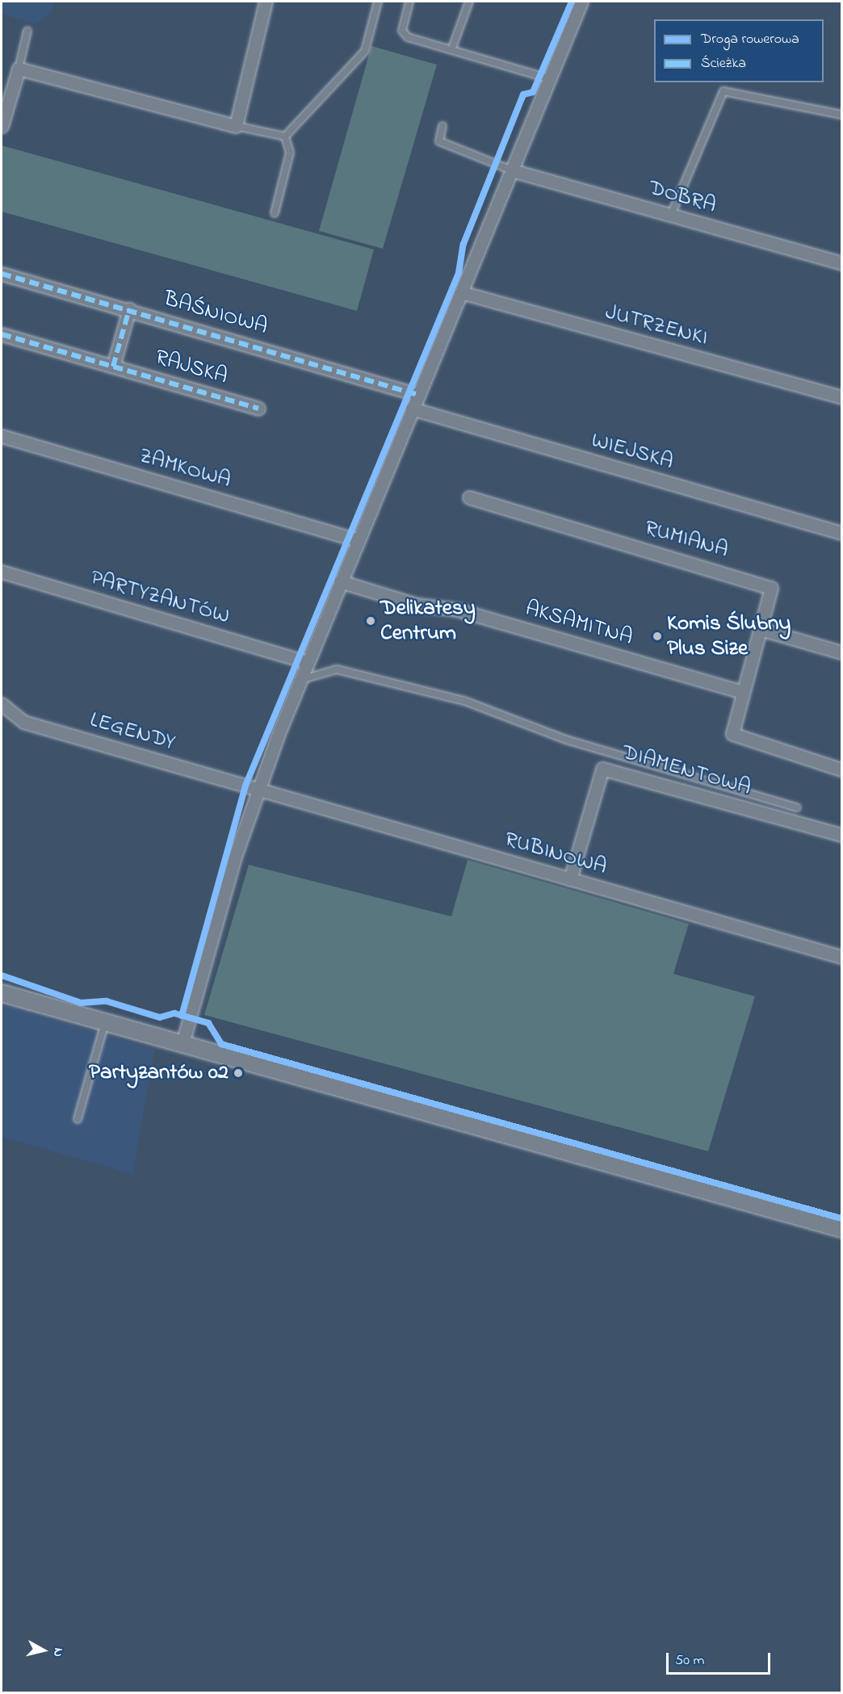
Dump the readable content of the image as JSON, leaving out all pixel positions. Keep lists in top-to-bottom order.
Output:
{
  "streets": {
    "street": [
      "DOBRA",
      "BAŚNIOWA",
      "JUTRZENKI",
      "RAJSKA",
      "WIEJSKA",
      "ZAMKOWA",
      "RUMIANA",
      "PARTYZANTÓW",
      "AKSAMITNA",
      "LEGENDY",
      "DIAMENTOWA",
      "RUBINOWA"
    ]
  },
  "crossings": [
    ["LEGENDY", "RUBINOWA"],
    ["DIAMENTOWA", "RUBINOWA"]
  ],
  "places": ["Delikatesy Centrum", "Komis Ślubny Plus Size", "Partyzantów 02"],
  "legend": ["Droga rowerowa", "Ścieżka"],
  "scale_bar": "50 m",
  "north": "right"
}
